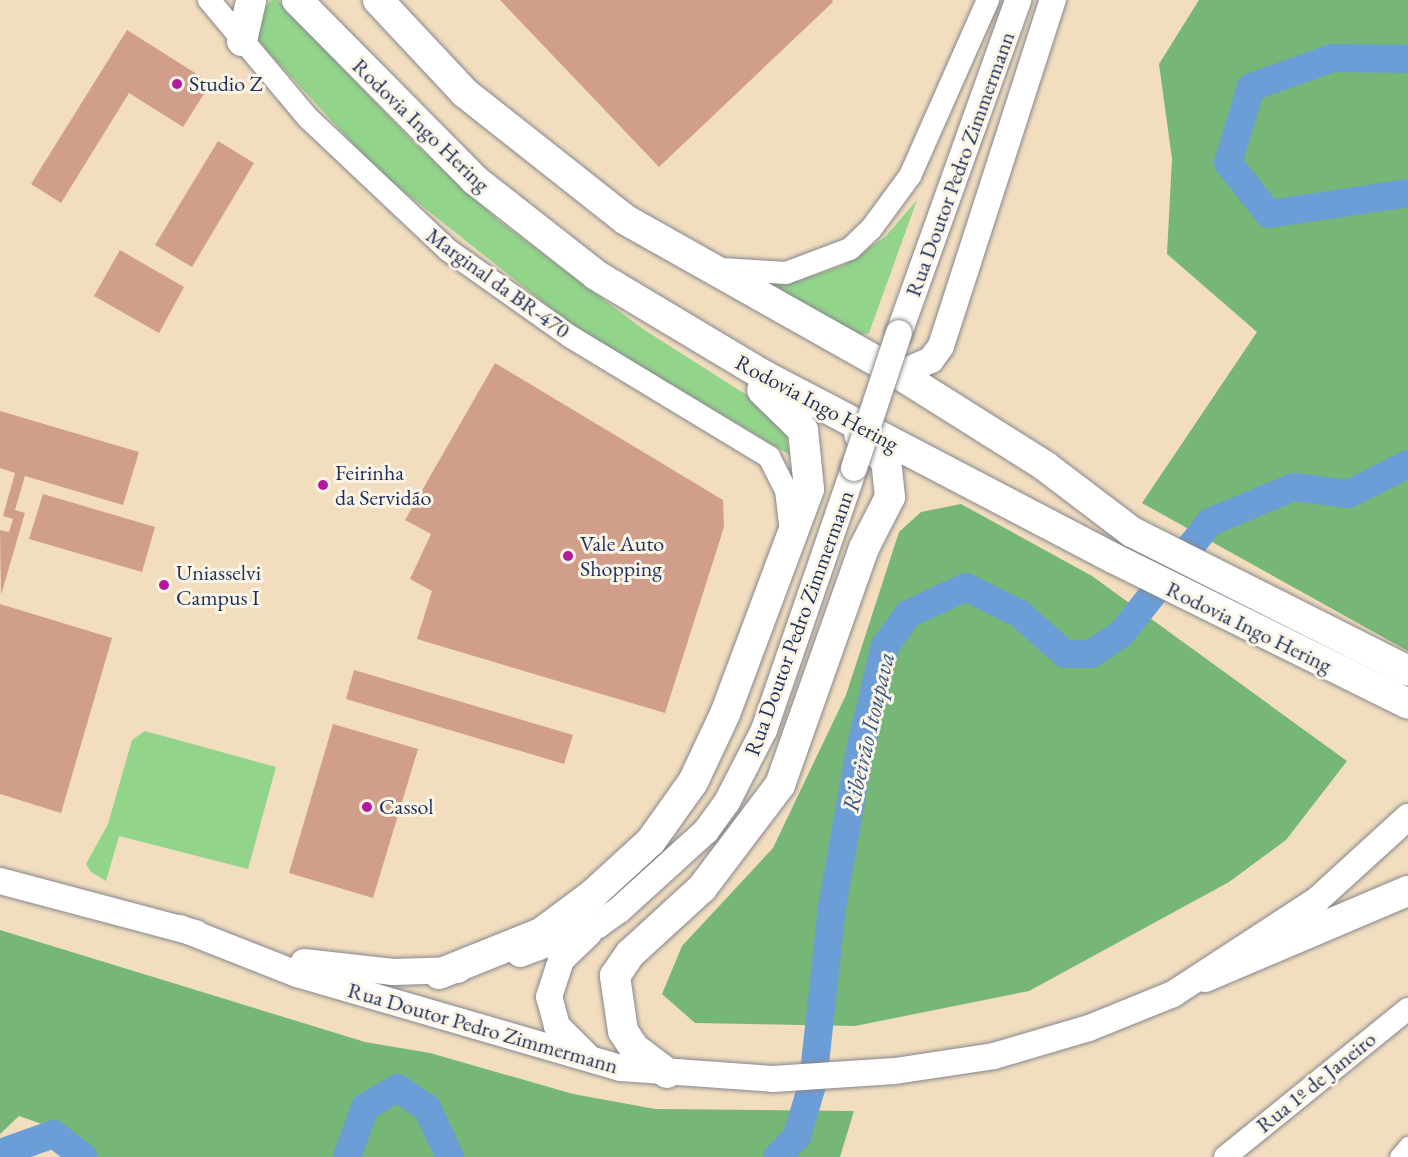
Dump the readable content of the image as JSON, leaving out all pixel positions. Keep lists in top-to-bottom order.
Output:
{
  "streets": {
    "highway": ["Rodovia Ingo Hering"],
    "main road": ["Rua Doutor Pedro Zimmermann"],
    "street": ["Marginal da BR-470", "Rua 1º de Janeiro"]
  },
  "water": ["Ribeirão Itoupava"],
  "places": [
    "Studio Z",
    "Feirinha da Servidão",
    "Vale Auto Shopping",
    "Uniasselvi Campus I",
    "Cassol"
  ]
}
